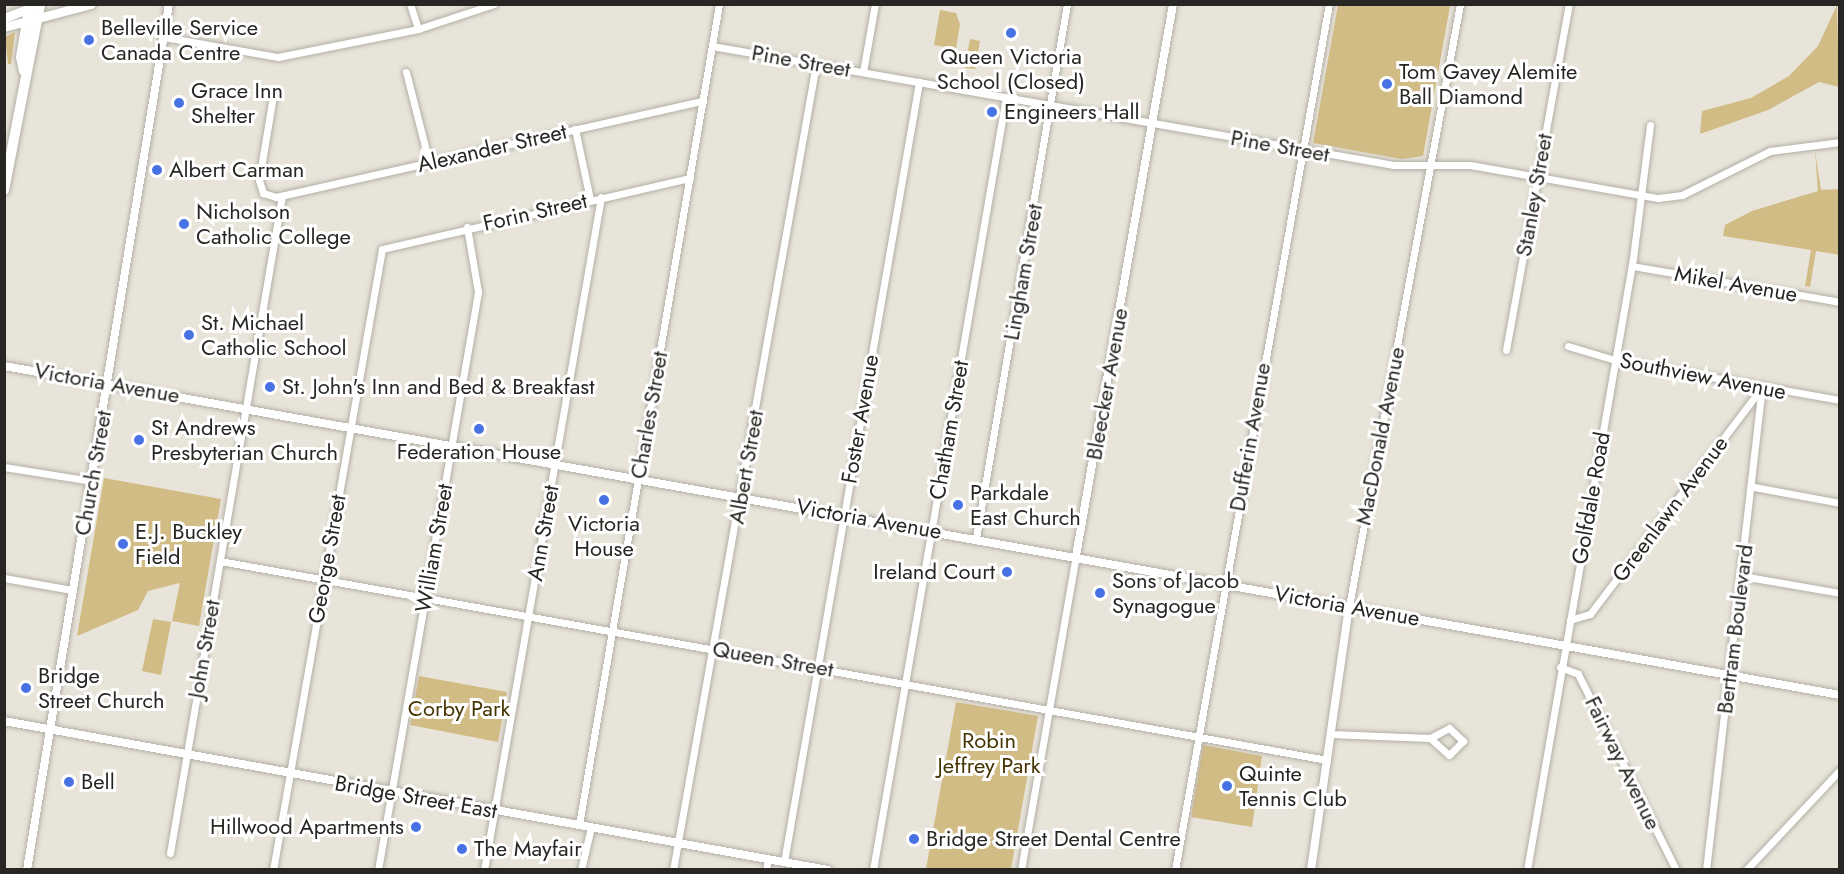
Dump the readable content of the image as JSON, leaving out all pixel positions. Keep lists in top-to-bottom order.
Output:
{
  "streets": {
    "street": [
      "Pine Street",
      "Alexander Street",
      "Stanley Street",
      "Forin Street",
      "Lingham Street",
      "Mikel Avenue",
      "Southview Avenue",
      "Victoria Avenue",
      "Bleecker Avenue",
      "Charles Street",
      "Foster Avenue",
      "Chatham Street",
      "MacDonald Avenue",
      "Dufferin Avenue",
      "Albert Street",
      "Church Street",
      "Golfdale Road",
      "Greenlawn Avenue",
      "Ann Street",
      "William Street",
      "George Street",
      "Bertram Boulevard",
      "John Street",
      "Queen Street",
      "Fairway Avenue",
      "Bridge Street East"
    ]
  },
  "crossings": [
    ["Pine Street", "Stanley Street"],
    ["Pine Street", "Lingham Street"],
    ["Pine Street", "Bleecker Avenue"],
    ["Pine Street", "Charles Street"],
    ["Pine Street", "Foster Avenue"],
    ["Pine Street", "Chatham Street"],
    ["Pine Street", "MacDonald Avenue"],
    ["Pine Street", "Dufferin Avenue"],
    ["Pine Street", "Albert Street"],
    ["Pine Street", "Golfdale Road"],
    ["Alexander Street", "Charles Street"],
    ["Alexander Street", "John Street"],
    ["Forin Street", "Charles Street"],
    ["Forin Street", "Ann Street"],
    ["Forin Street", "William Street"],
    ["Forin Street", "George Street"],
    ["Lingham Street", "Victoria Avenue"],
    ["Mikel Avenue", "Golfdale Road"],
    ["Southview Avenue", "Golfdale Road"],
    ["Southview Avenue", "Greenlawn Avenue"],
    ["Southview Avenue", "Bertram Boulevard"],
    ["Victoria Avenue", "Bleecker Avenue"],
    ["Victoria Avenue", "Charles Street"],
    ["Victoria Avenue", "Foster Avenue"],
    ["Victoria Avenue", "Chatham Street"],
    ["Victoria Avenue", "MacDonald Avenue"],
    ["Victoria Avenue", "Dufferin Avenue"],
    ["Victoria Avenue", "Albert Street"],
    ["Victoria Avenue", "Church Street"],
    ["Victoria Avenue", "Golfdale Road"],
    ["Victoria Avenue", "Ann Street"],
    ["Victoria Avenue", "William Street"],
    ["Victoria Avenue", "George Street"],
    ["Victoria Avenue", "Bertram Boulevard"],
    ["Victoria Avenue", "John Street"],
    ["Bleecker Avenue", "Queen Street"],
    ["Charles Street", "Queen Street"],
    ["Charles Street", "Bridge Street East"],
    ["Foster Avenue", "Queen Street"],
    ["Foster Avenue", "Bridge Street East"],
    ["Chatham Street", "Queen Street"],
    ["MacDonald Avenue", "Queen Street"],
    ["Dufferin Avenue", "Queen Street"],
    ["Albert Street", "Queen Street"],
    ["Albert Street", "Bridge Street East"],
    ["Church Street", "Bridge Street East"],
    ["Golfdale Road", "Greenlawn Avenue"],
    ["Golfdale Road", "Fairway Avenue"],
    ["Greenlawn Avenue", "Bertram Boulevard"],
    ["Ann Street", "Queen Street"],
    ["Ann Street", "Bridge Street East"],
    ["William Street", "Queen Street"],
    ["William Street", "Bridge Street East"],
    ["George Street", "Queen Street"],
    ["George Street", "Bridge Street East"],
    ["John Street", "Queen Street"],
    ["John Street", "Bridge Street East"]
  ],
  "parks": ["Corby Park", "Robin Jeffrey Park"],
  "places": [
    "Queen Victoria School (Closed)",
    "Belleville Service Canada Centre",
    "Tom Gavey Alemite Ball Diamond",
    "Grace Inn Shelter",
    "Engineers Hall",
    "Albert Carman",
    "Nicholson Catholic College",
    "St. Michael Catholic School",
    "St. John's Inn and Bed & Breakfast",
    "Federation House",
    "St Andrews Presbyterian Church",
    "Victoria House",
    "Parkdale East Church",
    "E.J. Buckley Field",
    "Ireland Court",
    "Sons of Jacob Synagogue",
    "Bridge Street Church",
    "Bell",
    "Quinte Tennis Club",
    "Hillwood Apartments",
    "Bridge Street Dental Centre",
    "The Mayfair"
  ]
}
